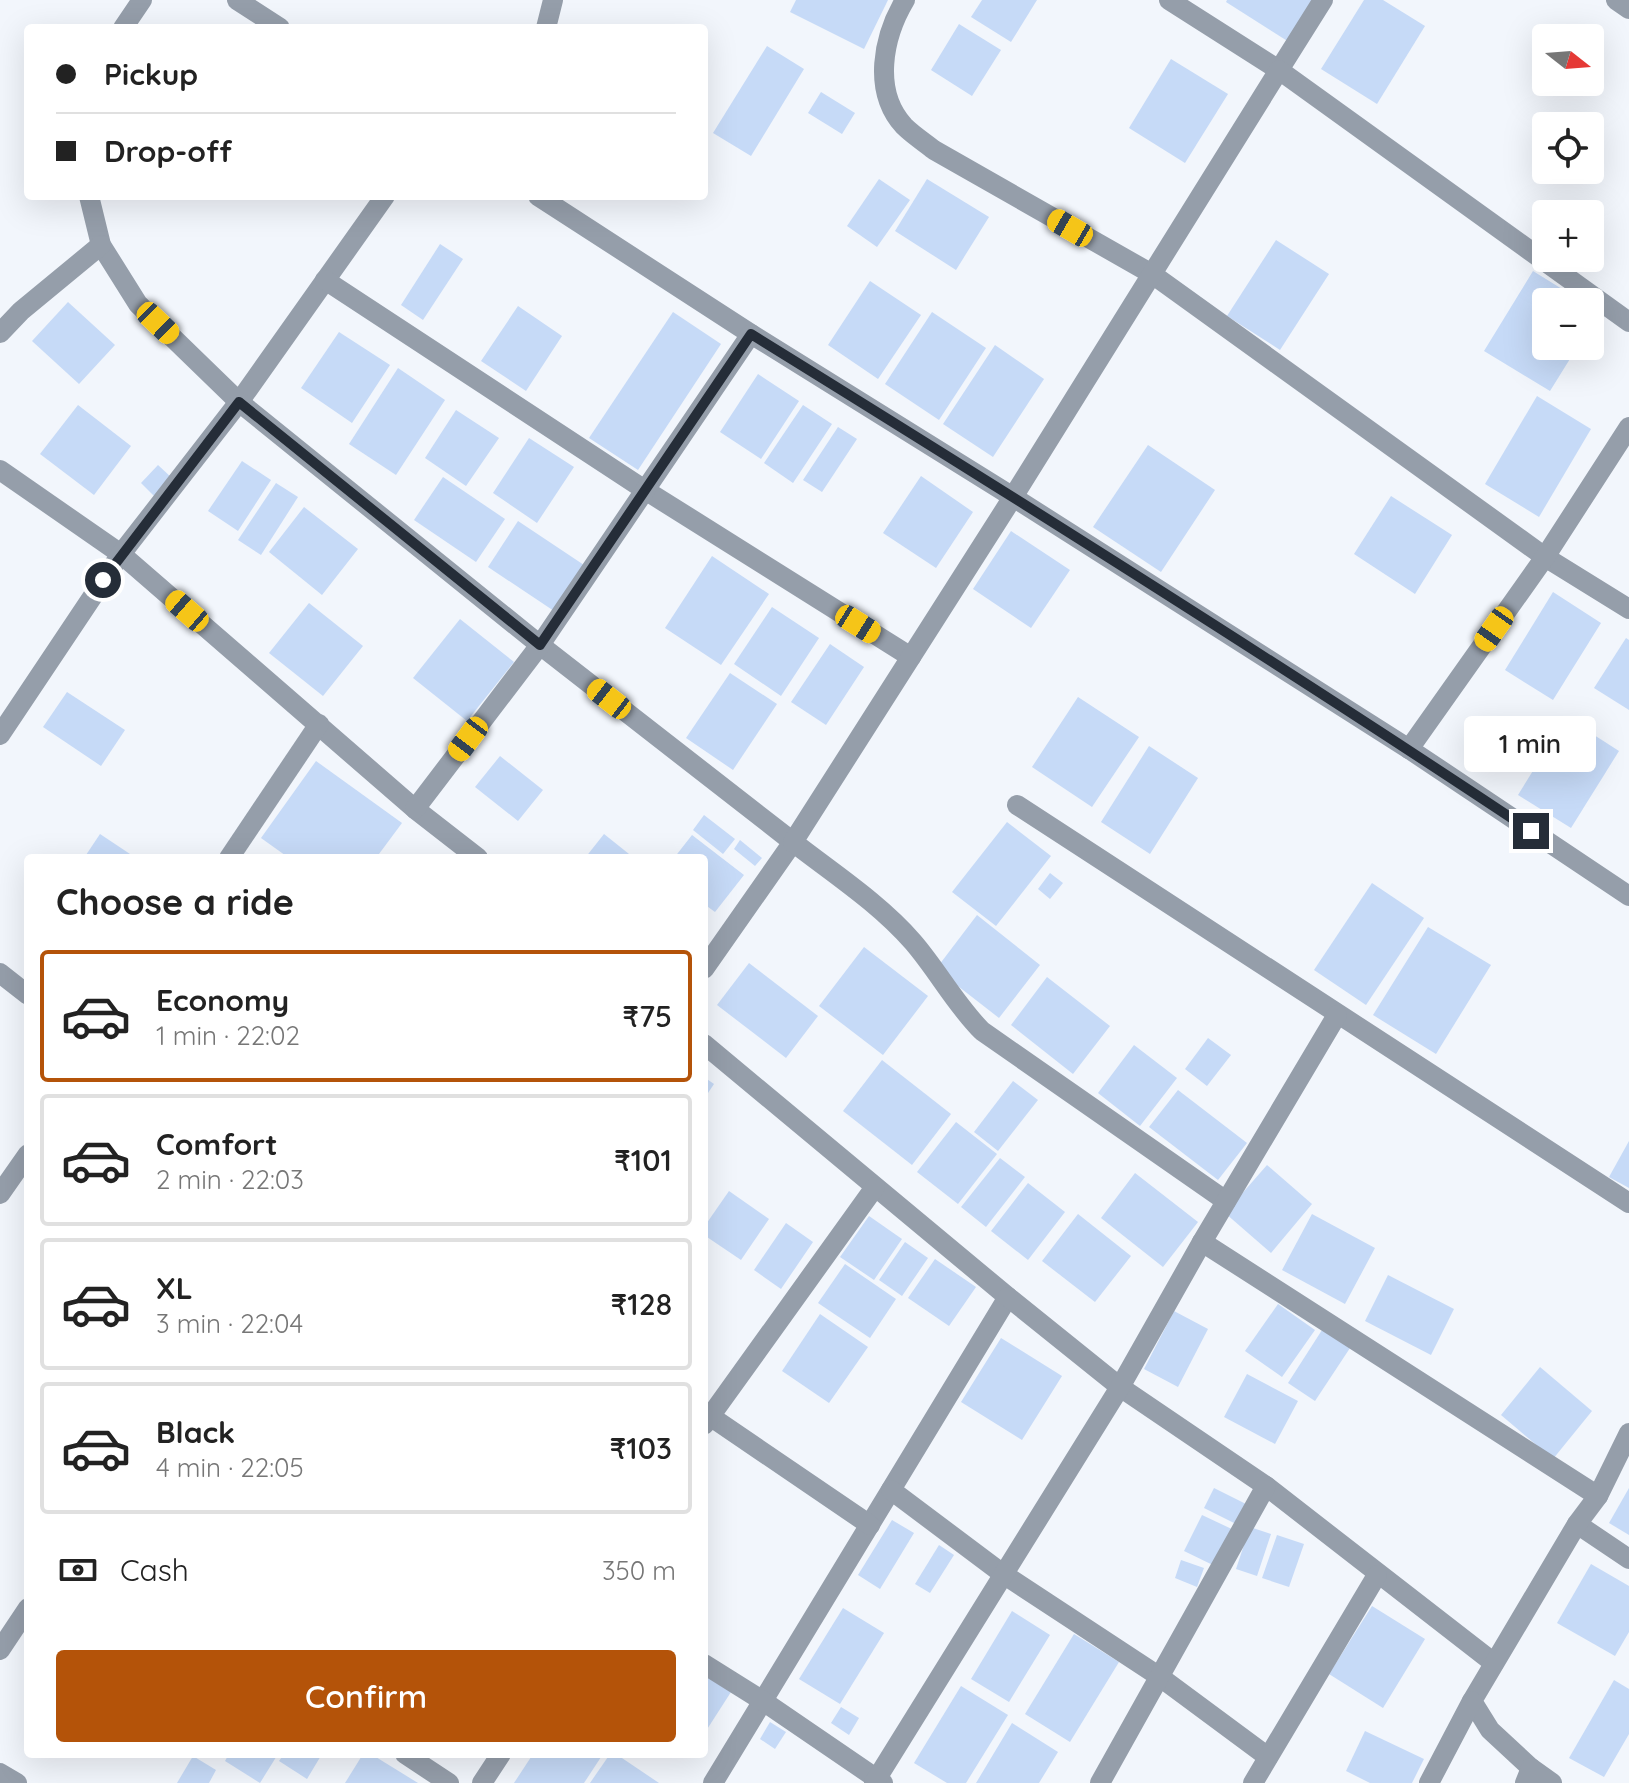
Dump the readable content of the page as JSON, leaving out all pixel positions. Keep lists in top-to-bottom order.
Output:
{
  "north": "right",
  "page": {
    "map_buttons": ["+", "−"],
    "banner": ["Pickup", "Drop-off"],
    "bubble": "1 min",
    "heading": "Choose a ride",
    "list": [
      {
        "name": "Economy",
        "note": "1 min · 22:02",
        "value": "₹75"
      },
      {
        "name": "Comfort",
        "note": "2 min · 22:03",
        "value": "₹101"
      },
      {
        "name": "XL",
        "note": "3 min · 22:04",
        "value": "₹128"
      },
      {
        "name": "Black",
        "note": "4 min · 22:05",
        "value": "₹103"
      }
    ],
    "pay": ["Cash", "350 m"],
    "buttons": "Confirm"
  }
}
